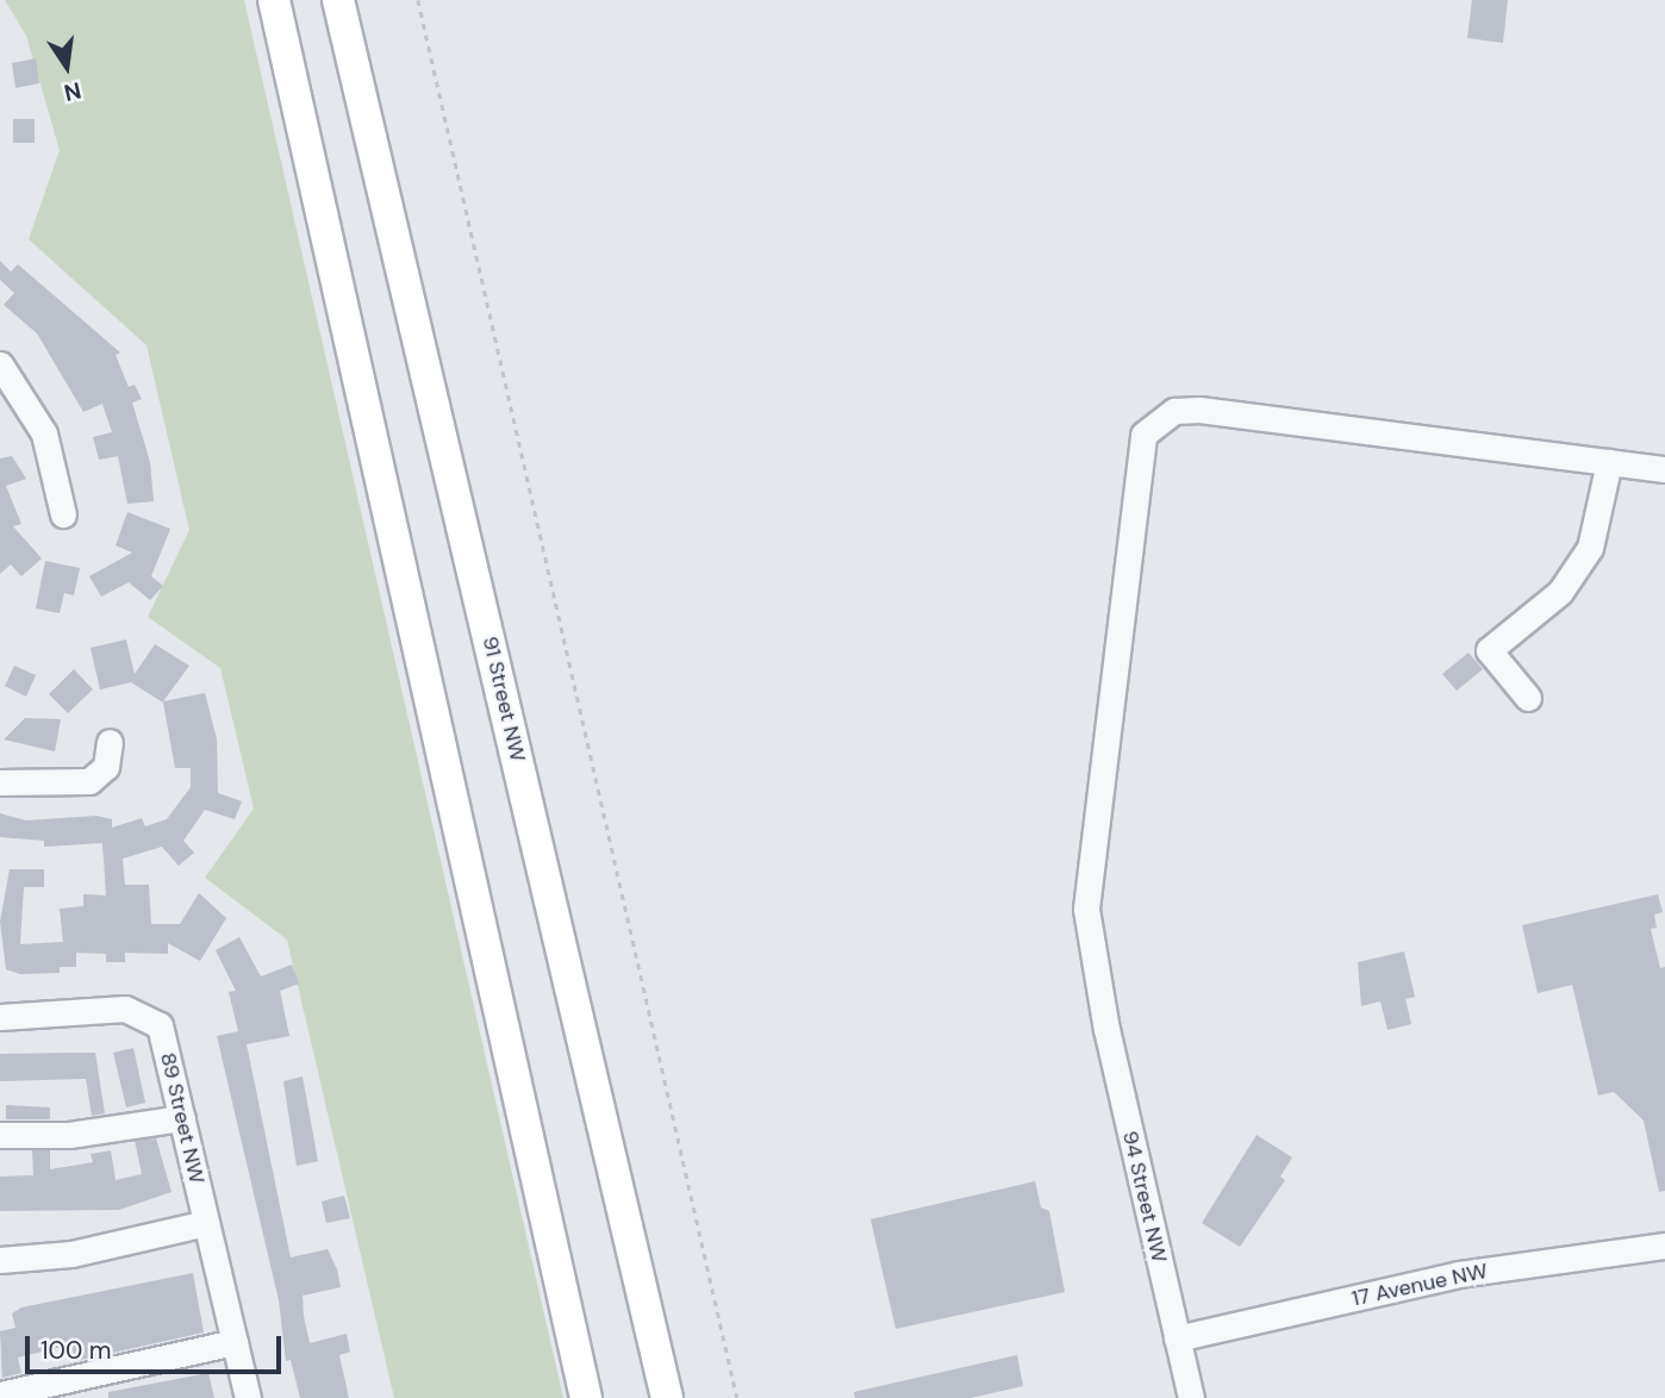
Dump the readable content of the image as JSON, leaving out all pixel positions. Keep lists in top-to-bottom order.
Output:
{
  "streets": {
    "main road": ["91 Street NW"],
    "street": ["89 Street NW", "94 Street NW", "17 Avenue NW"]
  },
  "crossings": [
    ["94 Street NW", "17 Avenue NW"]
  ],
  "scale_bar": "100 m",
  "north": "bottom"
}
